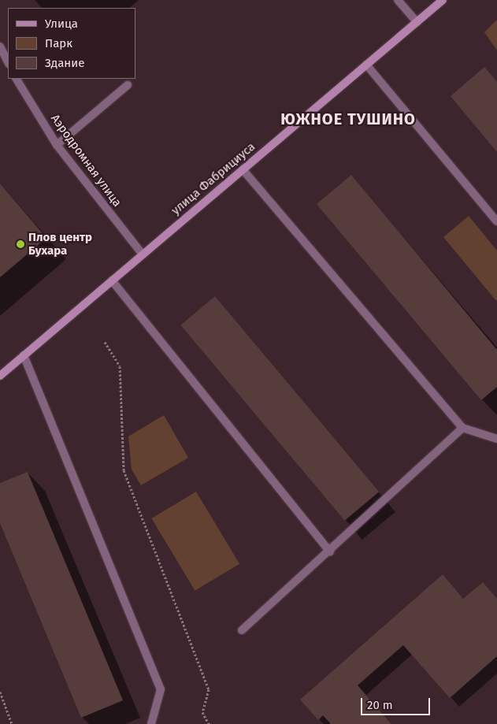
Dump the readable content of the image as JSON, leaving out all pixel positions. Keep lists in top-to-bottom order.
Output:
{
  "streets": {
    "main road": ["улица Фабрициуса"],
    "street": ["Аэродромная улица"]
  },
  "crossings": [
    ["Аэродромная улица", "улица Фабрициуса"]
  ],
  "districts": ["ЮЖНОЕ ТУШИНО"],
  "places": ["Плов центр Бухара"],
  "legend": ["Улица", "Парк", "Здание"],
  "scale_bar": "20 m"
}
